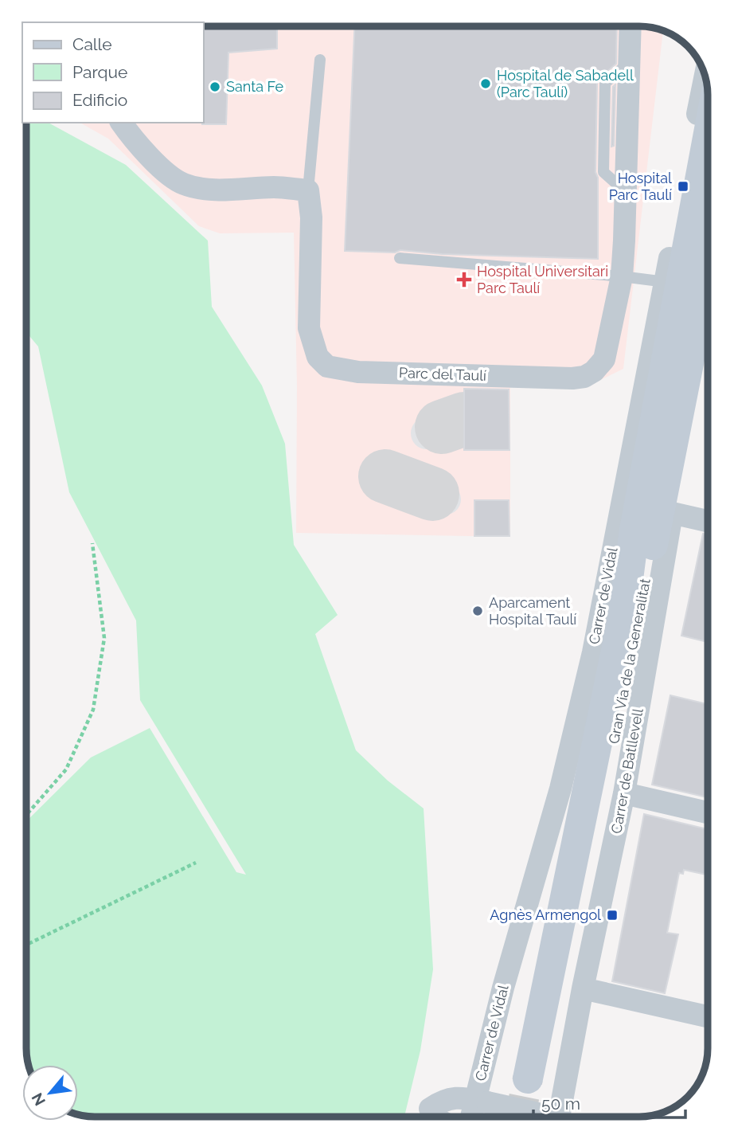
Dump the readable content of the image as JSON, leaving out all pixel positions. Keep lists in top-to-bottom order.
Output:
{
  "streets": {
    "street": [
      "Parc del Taulí",
      "Carrer de Vidal",
      "Gran Via de la Generalitat",
      "Carrer de Batllevell"
    ]
  },
  "places": {
    "other": ["Hospital de Sabadell (Parc Taulí)", "Santa Fe", "Aparcament Hospital Taulí"],
    "transit": ["Hospital Parc Taulí", "Agnès Armengol"],
    "health": ["Hospital Universitari Parc Taulí"]
  },
  "legend": ["Calle", "Parque", "Edificio"],
  "scale_bar": "50 m",
  "north": "bottom left"
}
